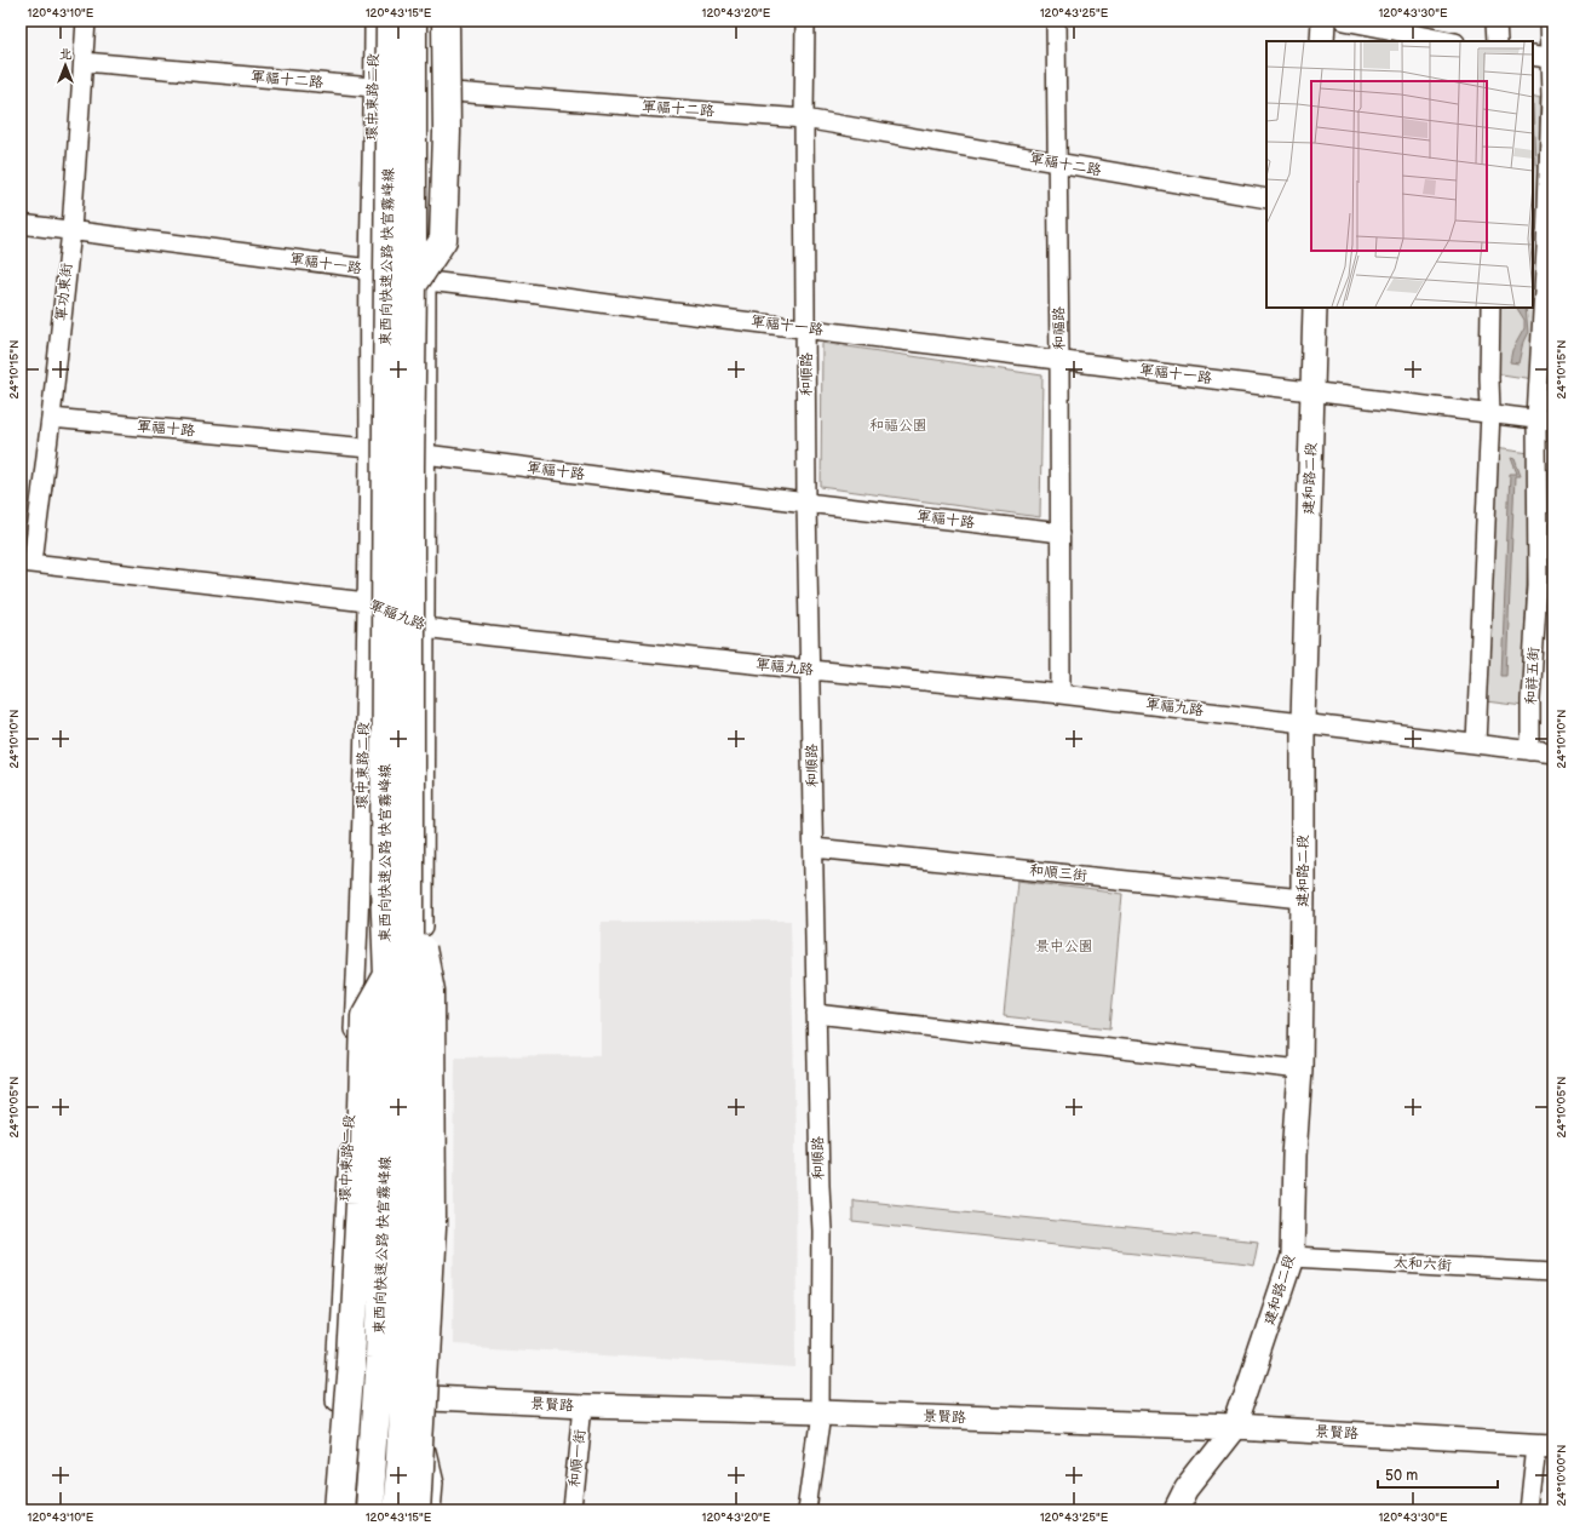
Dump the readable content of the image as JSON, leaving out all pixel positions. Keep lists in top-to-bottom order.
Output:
{
  "streets": {
    "highway": ["東西向快速公路 快官霧峰線"],
    "street": [
      "軍福十二路",
      "環中東路二段",
      "軍福十一路",
      "軍功東街",
      "和福路",
      "和順路",
      "軍福十路",
      "建和路二段",
      "軍福九路",
      "和祥五街",
      "和順三街",
      "太和六街",
      "景賢路",
      "和順一街"
    ]
  },
  "crossings": [
    ["軍福十二路", "環中東路二段"],
    ["軍福十二路", "軍功東街"],
    ["軍福十二路", "和福路"],
    ["軍福十二路", "和順路"],
    ["環中東路二段", "軍福十一路"],
    ["環中東路二段", "軍福十路"],
    ["環中東路二段", "軍福九路"],
    ["環中東路二段", "景賢路"],
    ["東西向快速公路 快官霧峰線", "軍福十一路"],
    ["軍福十一路", "軍功東街"],
    ["軍福十一路", "和福路"],
    ["軍福十一路", "和順路"],
    ["軍福十一路", "建和路二段"],
    ["軍福十一路", "和祥五街"],
    ["軍功東街", "軍福十路"],
    ["軍功東街", "軍福九路"],
    ["和福路", "軍福十路"],
    ["和福路", "軍福九路"],
    ["和順路", "軍福十路"],
    ["和順路", "軍福九路"],
    ["和順路", "和順三街"],
    ["和順路", "景賢路"],
    ["建和路二段", "軍福九路"],
    ["建和路二段", "和順三街"],
    ["建和路二段", "太和六街"],
    ["建和路二段", "景賢路"],
    ["軍福九路", "和祥五街"],
    ["景賢路", "和順一街"]
  ],
  "parks": ["和福公園", "景中公園"],
  "scale_bar": "50 m",
  "north": "top",
  "coordinates": [
    "120°43'10\"E",
    "120°43'15\"E",
    "120°43'20\"E",
    "120°43'25\"E",
    "120°43'30\"E",
    "24°10'15\"N",
    "24°10'10\"N",
    "24°10'05\"N",
    "24°10'00\"N"
  ]
}
